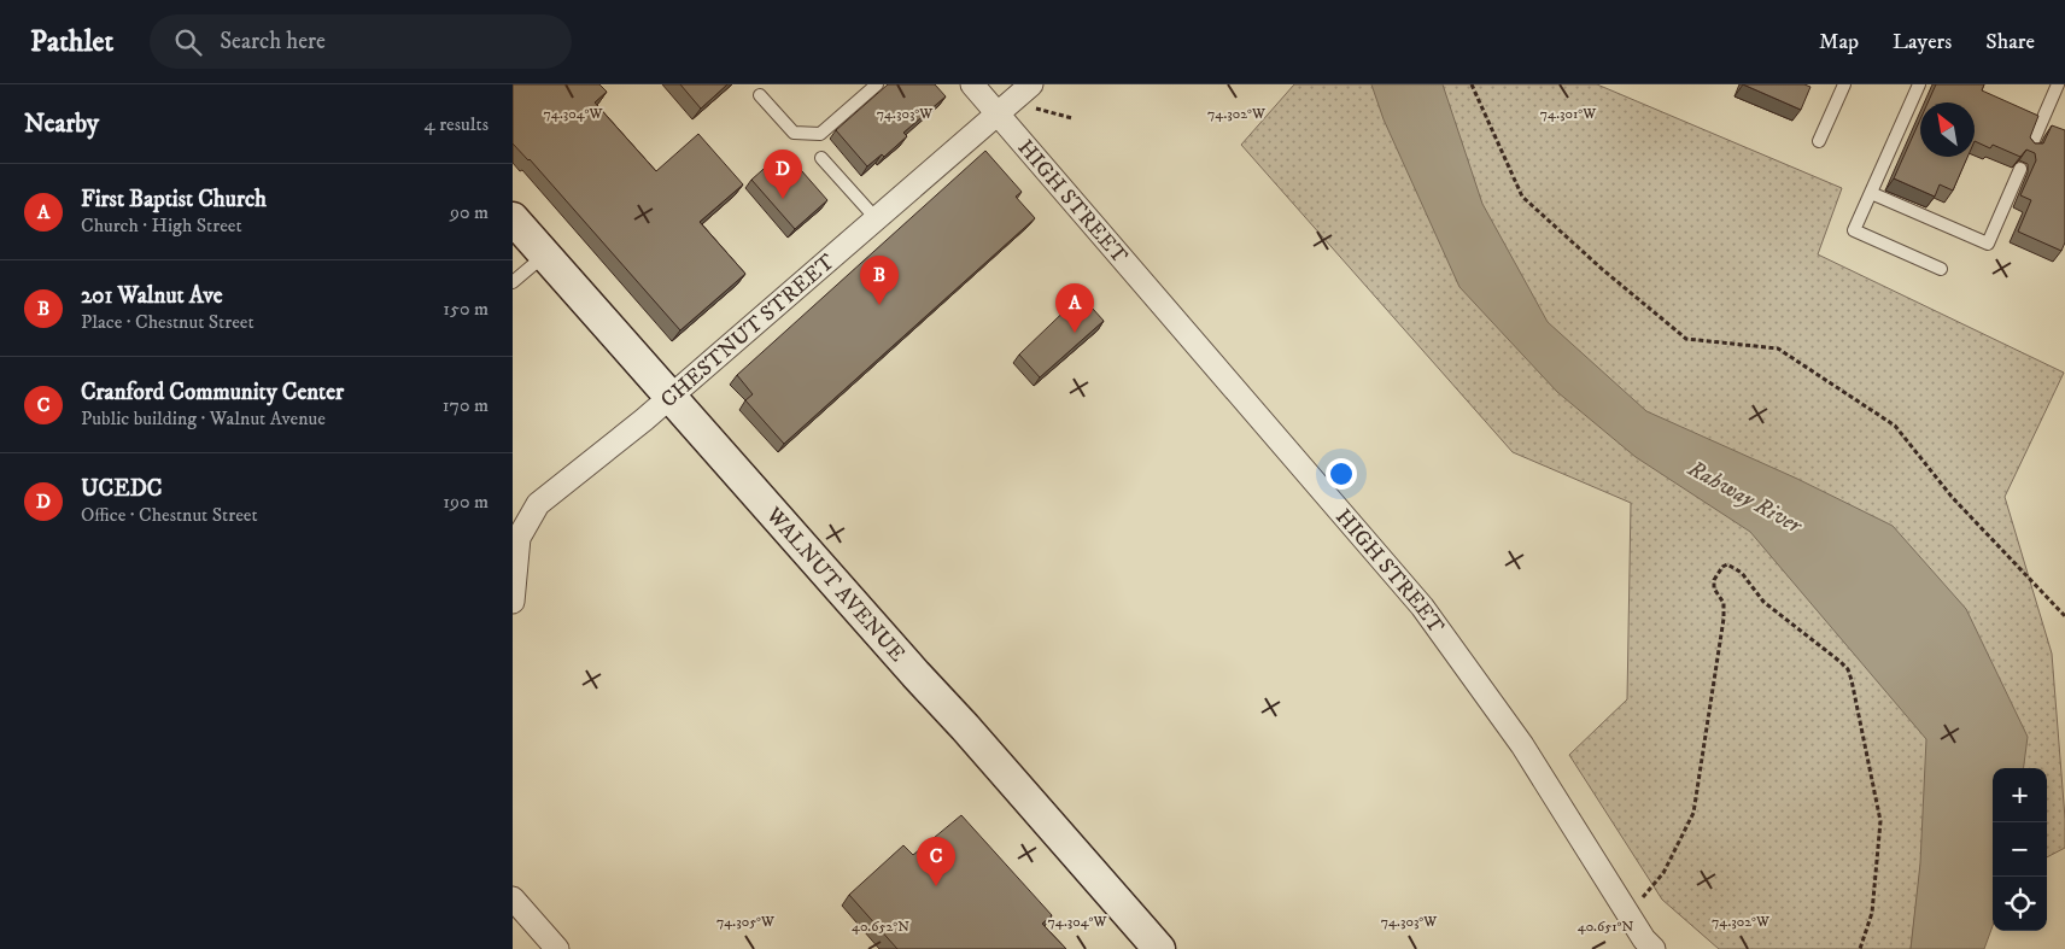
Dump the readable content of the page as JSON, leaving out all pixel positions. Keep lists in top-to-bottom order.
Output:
{
  "streets": {
    "street": ["HIGH STREET", "CHESTNUT STREET", "WALNUT AVENUE"]
  },
  "crossings": [
    ["HIGH STREET", "CHESTNUT STREET"],
    ["CHESTNUT STREET", "WALNUT AVENUE"]
  ],
  "water": ["Rahway River"],
  "north": "top left",
  "page": {
    "header": "Pathlet",
    "search": "Search here",
    "nav": ["Map", "Layers", "Share"],
    "heading": ["Nearby", "4 results"],
    "pins": [
      "D",
      "B",
      "A",
      "C"
    ],
    "list": [
      {
        "mark": "A",
        "name": "First Baptist Church",
        "note": "Church · High Street",
        "value": "90 m"
      },
      {
        "mark": "B",
        "name": "201 Walnut Ave",
        "note": "Place · Chestnut Street",
        "value": "150 m"
      },
      {
        "mark": "C",
        "name": "Cranford Community Center",
        "note": "Public building · Walnut Avenue",
        "value": "170 m"
      },
      {
        "mark": "D",
        "name": "UCEDC",
        "note": "Office · Chestnut Street",
        "value": "190 m"
      }
    ],
    "map_buttons": ["+", "−"]
  },
  "coordinates": [
    "74.304°W",
    "74.303°W",
    "74.301°W",
    "74.302°W",
    "74.305°W",
    "40.652°N",
    "40.651°N"
  ]
}
